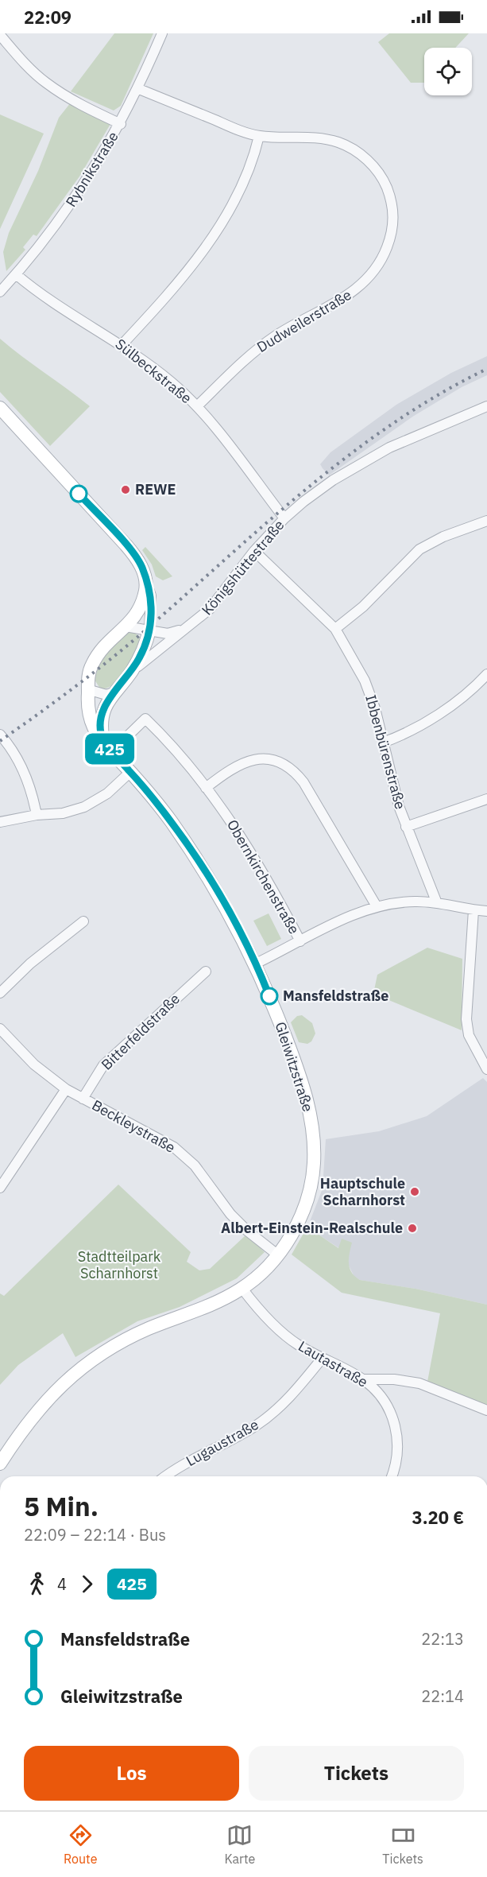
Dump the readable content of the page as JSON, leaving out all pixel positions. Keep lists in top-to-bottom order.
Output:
{
  "streets": {
    "street": [
      "Rybnikstraße",
      "Dudweilerstraße",
      "Sülbeckstraße",
      "Königshüttestraße",
      "Ibbenbürenstraße",
      "Obernkirchenstraße",
      "Bitterfeldstraße",
      "Gleiwitzstraße",
      "Beckleystraße",
      "Lautastraße",
      "Lugaustraße"
    ]
  },
  "crossings": [
    ["Rybnikstraße", "Dudweilerstraße"],
    ["Rybnikstraße", "Sülbeckstraße"],
    ["Dudweilerstraße", "Sülbeckstraße"],
    ["Sülbeckstraße", "Königshüttestraße"],
    ["Königshüttestraße", "Ibbenbürenstraße"],
    ["Obernkirchenstraße", "Gleiwitzstraße"],
    ["Bitterfeldstraße", "Beckleystraße"],
    ["Gleiwitzstraße", "Beckleystraße"],
    ["Gleiwitzstraße", "Lautastraße"],
    ["Lautastraße", "Lugaustraße"]
  ],
  "parks": ["Stadtteilpark Scharnhorst"],
  "places": [
    "REWE",
    "Mansfeldstraße",
    "Hauptschule Scharnhorst",
    "Albert-Einstein-Realschule"
  ],
  "lines": ["bus line 425"],
  "page": {
    "status": "22:09",
    "on_map": "425",
    "heading": ["5 Min.", "22:09 – 22:14 · Bus", "3.20 €"],
    "legs": ["4", "425"],
    "list": [
      {
        "name": "Mansfeldstraße",
        "value": "22:13"
      },
      {
        "name": "Gleiwitzstraße",
        "value": "22:14"
      }
    ],
    "buttons": ["Los", "Tickets"],
    "tabs": ["Route", "Karte", "Tickets"]
  }
}
